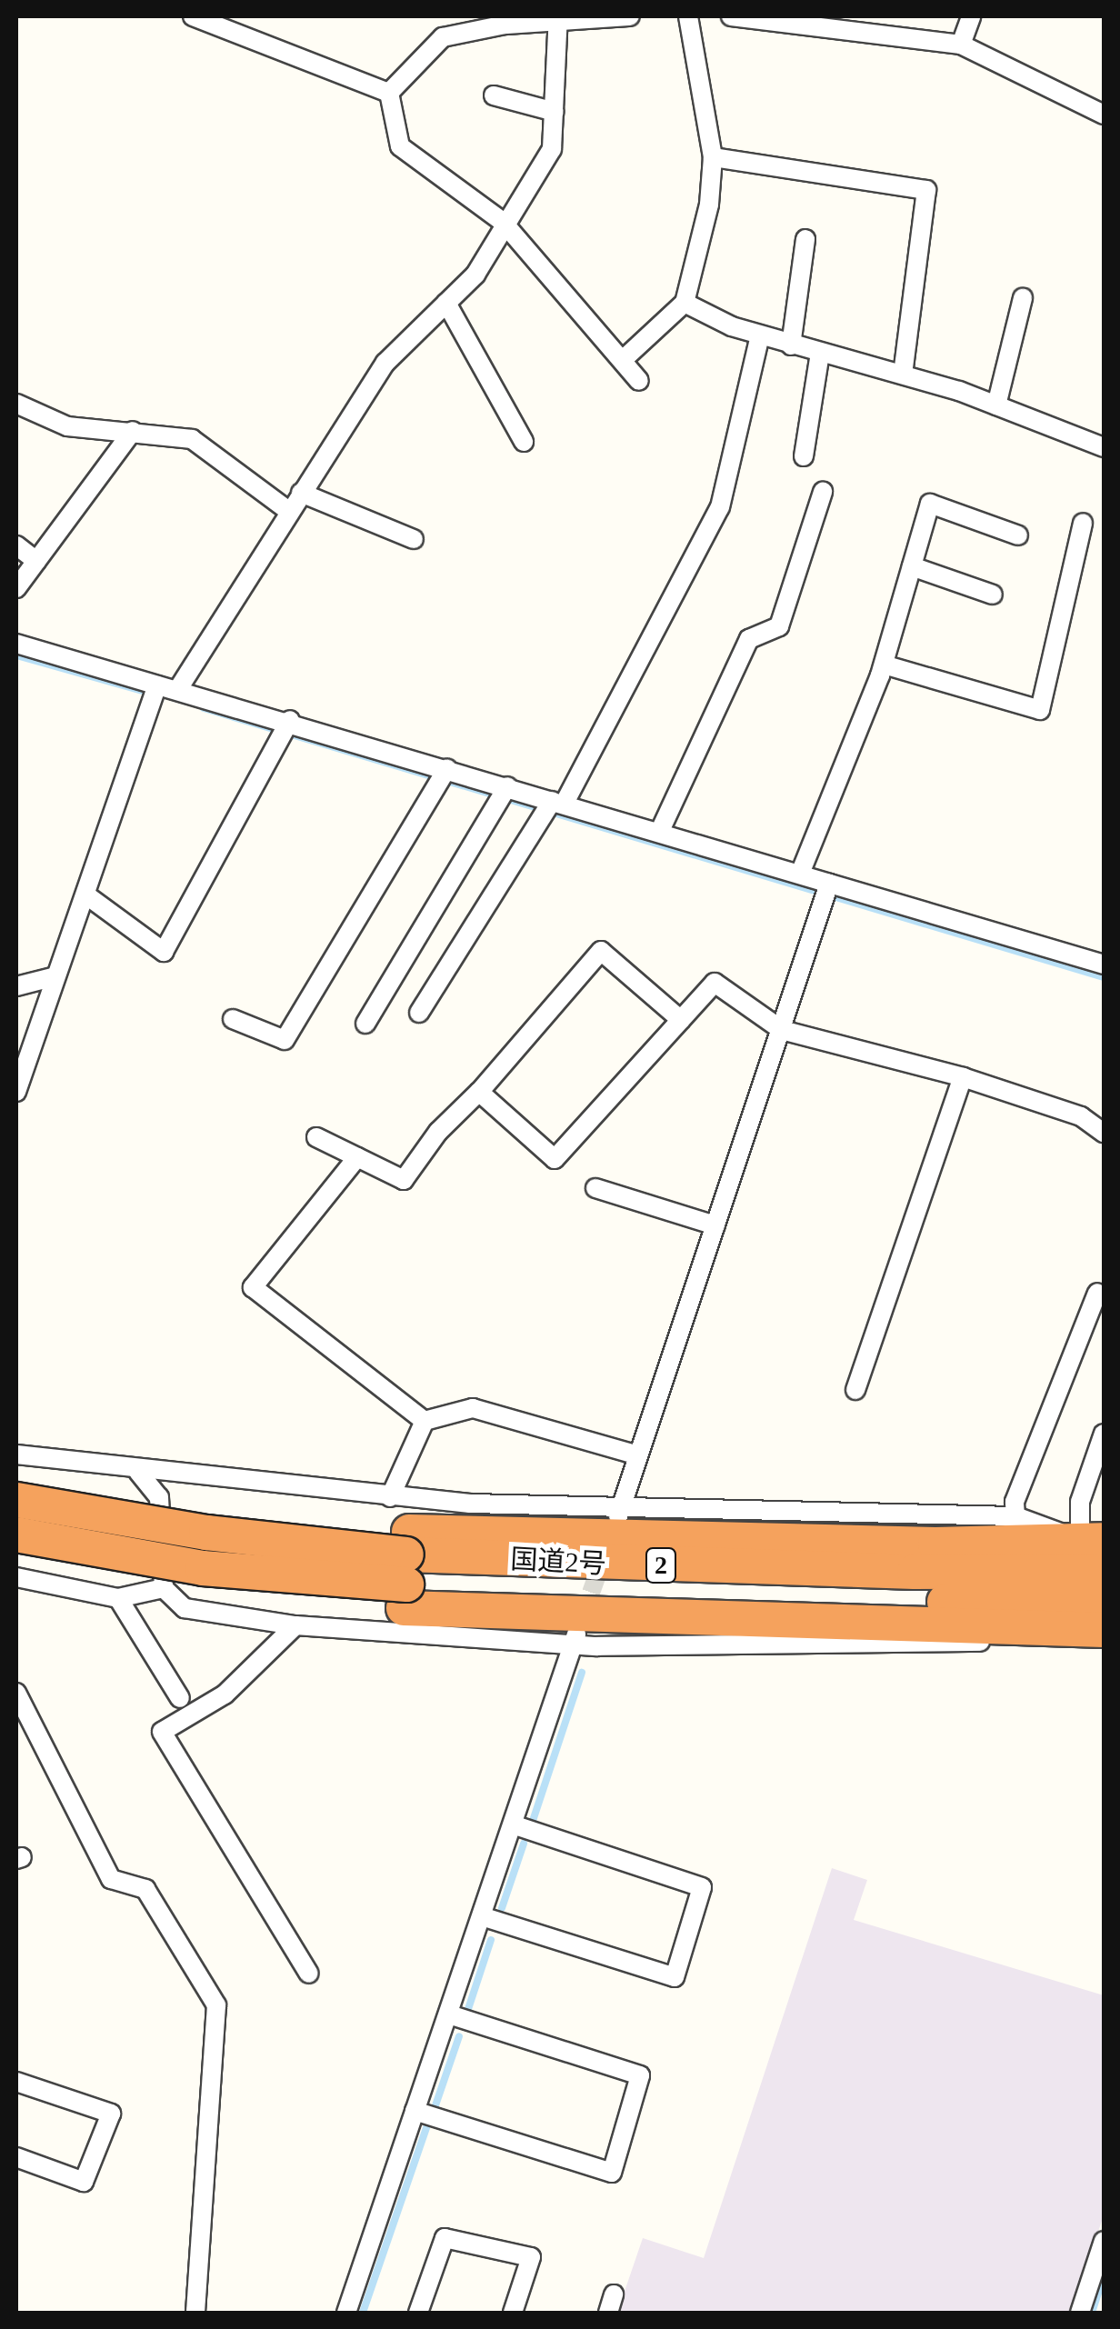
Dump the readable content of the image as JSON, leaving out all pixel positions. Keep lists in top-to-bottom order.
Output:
{
  "streets": {
    "highway": ["国道2号", "2"]
  }
}
